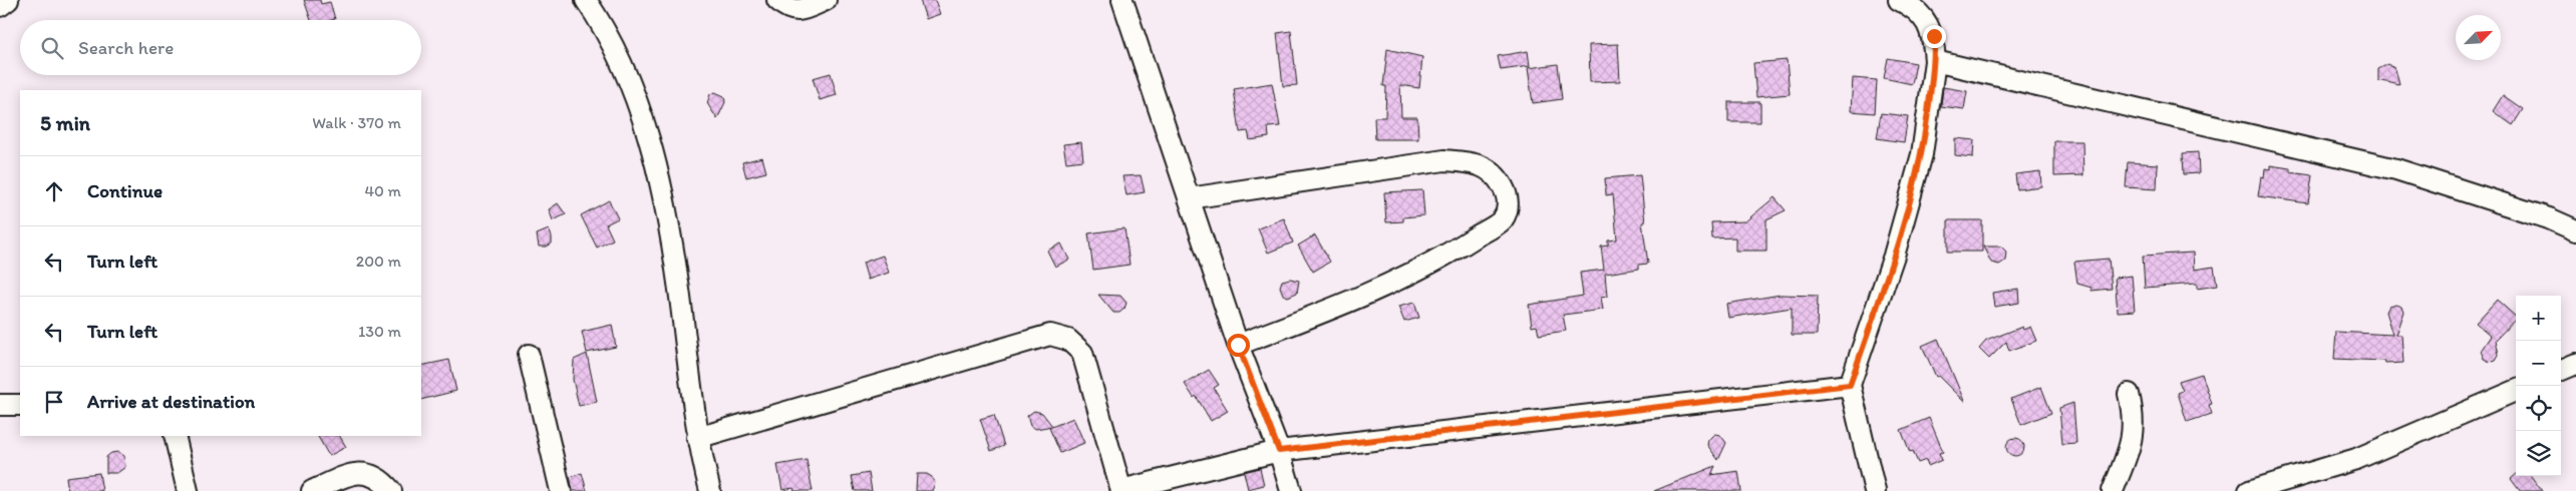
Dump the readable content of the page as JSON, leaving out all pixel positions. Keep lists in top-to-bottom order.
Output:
{
  "north": "top right",
  "page": {
    "search": "Search here",
    "heading": ["5 min", "Walk · 370 m"],
    "list": [
      ["Continue", "40 m"],
      ["Turn left", "200 m"],
      ["Turn left", "130 m"],
      "Arrive at destination"
    ],
    "map_buttons": ["+", "−"]
  }
}
